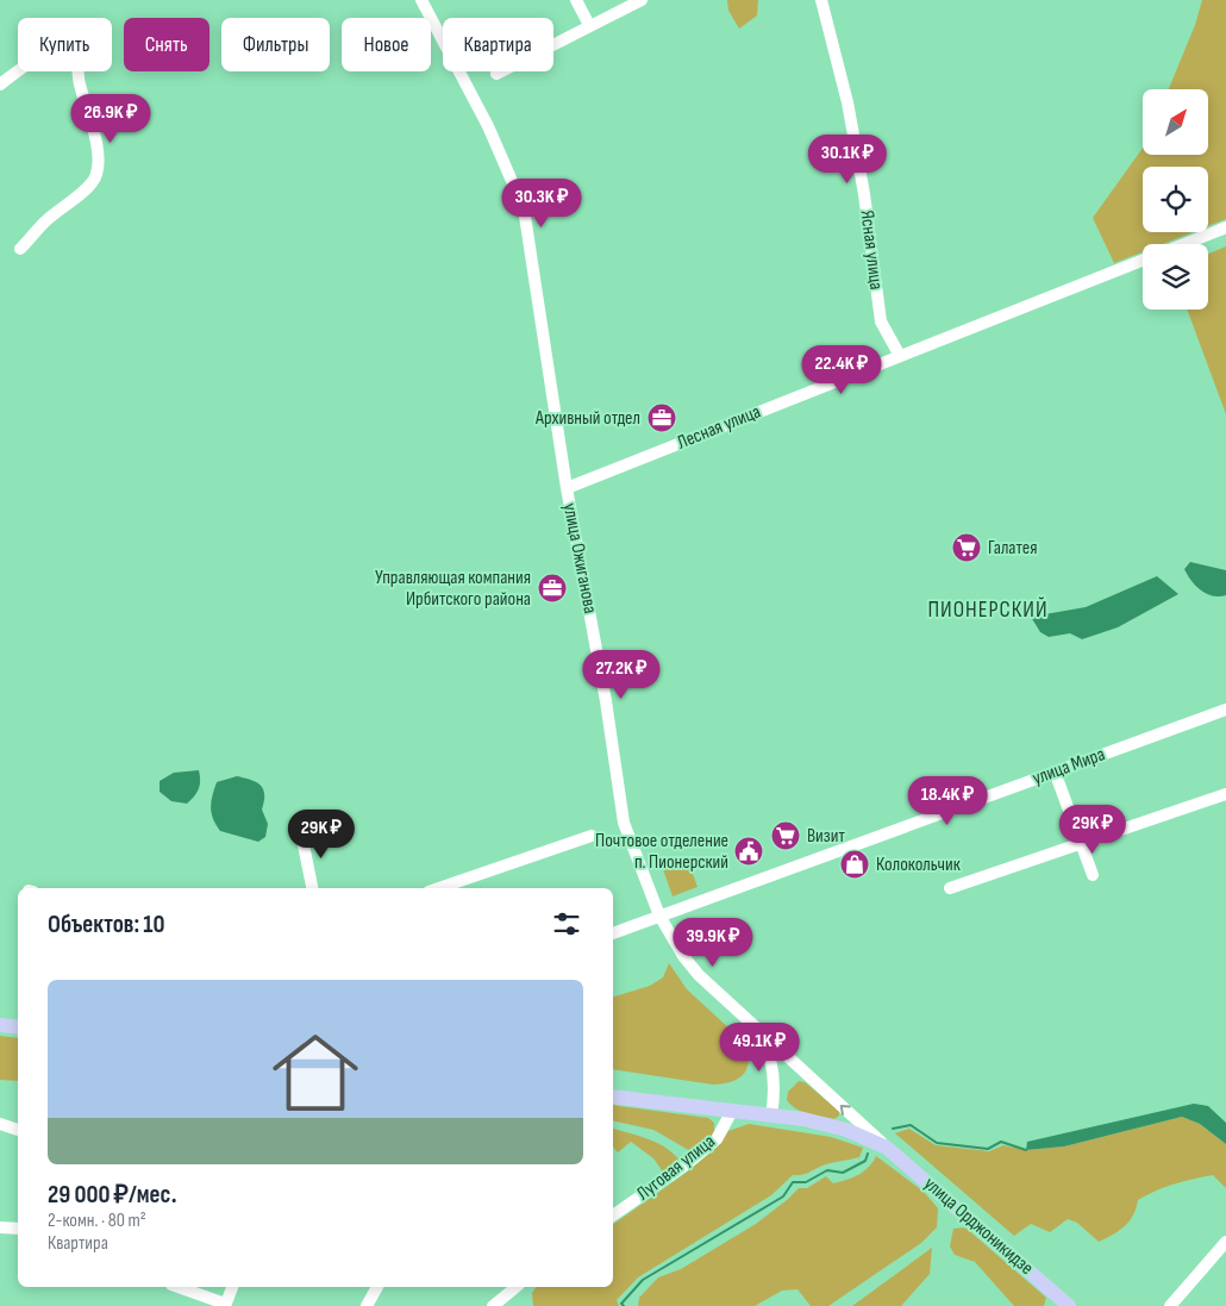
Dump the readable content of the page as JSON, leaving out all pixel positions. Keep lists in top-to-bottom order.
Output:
{
  "streets": {
    "main road": ["улица Орджоникидзе"],
    "street": [
      "Ясная улица",
      "Лесная улица",
      "улица Ожиганова",
      "улица Мира",
      "Луговая улица"
    ]
  },
  "crossings": [
    ["Ясная улица", "Лесная улица"],
    ["Лесная улица", "улица Ожиганова"],
    ["улица Ожиганова", "улица Мира"],
    ["улица Ожиганова", "улица Орджоникидзе"],
    ["Луговая улица", "улица Орджоникидзе"]
  ],
  "districts": ["ПИОНЕРСКИЙ"],
  "places": {
    "office": ["Архивный отдел", "Управляющая компания Ирбитского района"],
    "supermarket": ["Галатея", "Визит"],
    "public building": ["Почтовое отделение п. Пионерский"],
    "shop": ["Колокольчик"]
  },
  "north": "top right",
  "page": {
    "chip": [
      "Купить",
      "Снять",
      "Фильтры",
      "Новое",
      "Квартира"
    ],
    "price": [
      "26.9K ₽",
      "30.1K ₽",
      "30.3K ₽",
      "22.4K ₽",
      "27.2K ₽",
      "18.4K ₽",
      "29K ₽",
      "29K ₽",
      "39.9K ₽",
      "49.1K ₽"
    ],
    "heading": "Объектов: 10",
    "list": [
      {
        "name": "29 000 ₽/мес.",
        "note": "2-комн. · 80 m² · Квартира"
      }
    ]
  }
}
